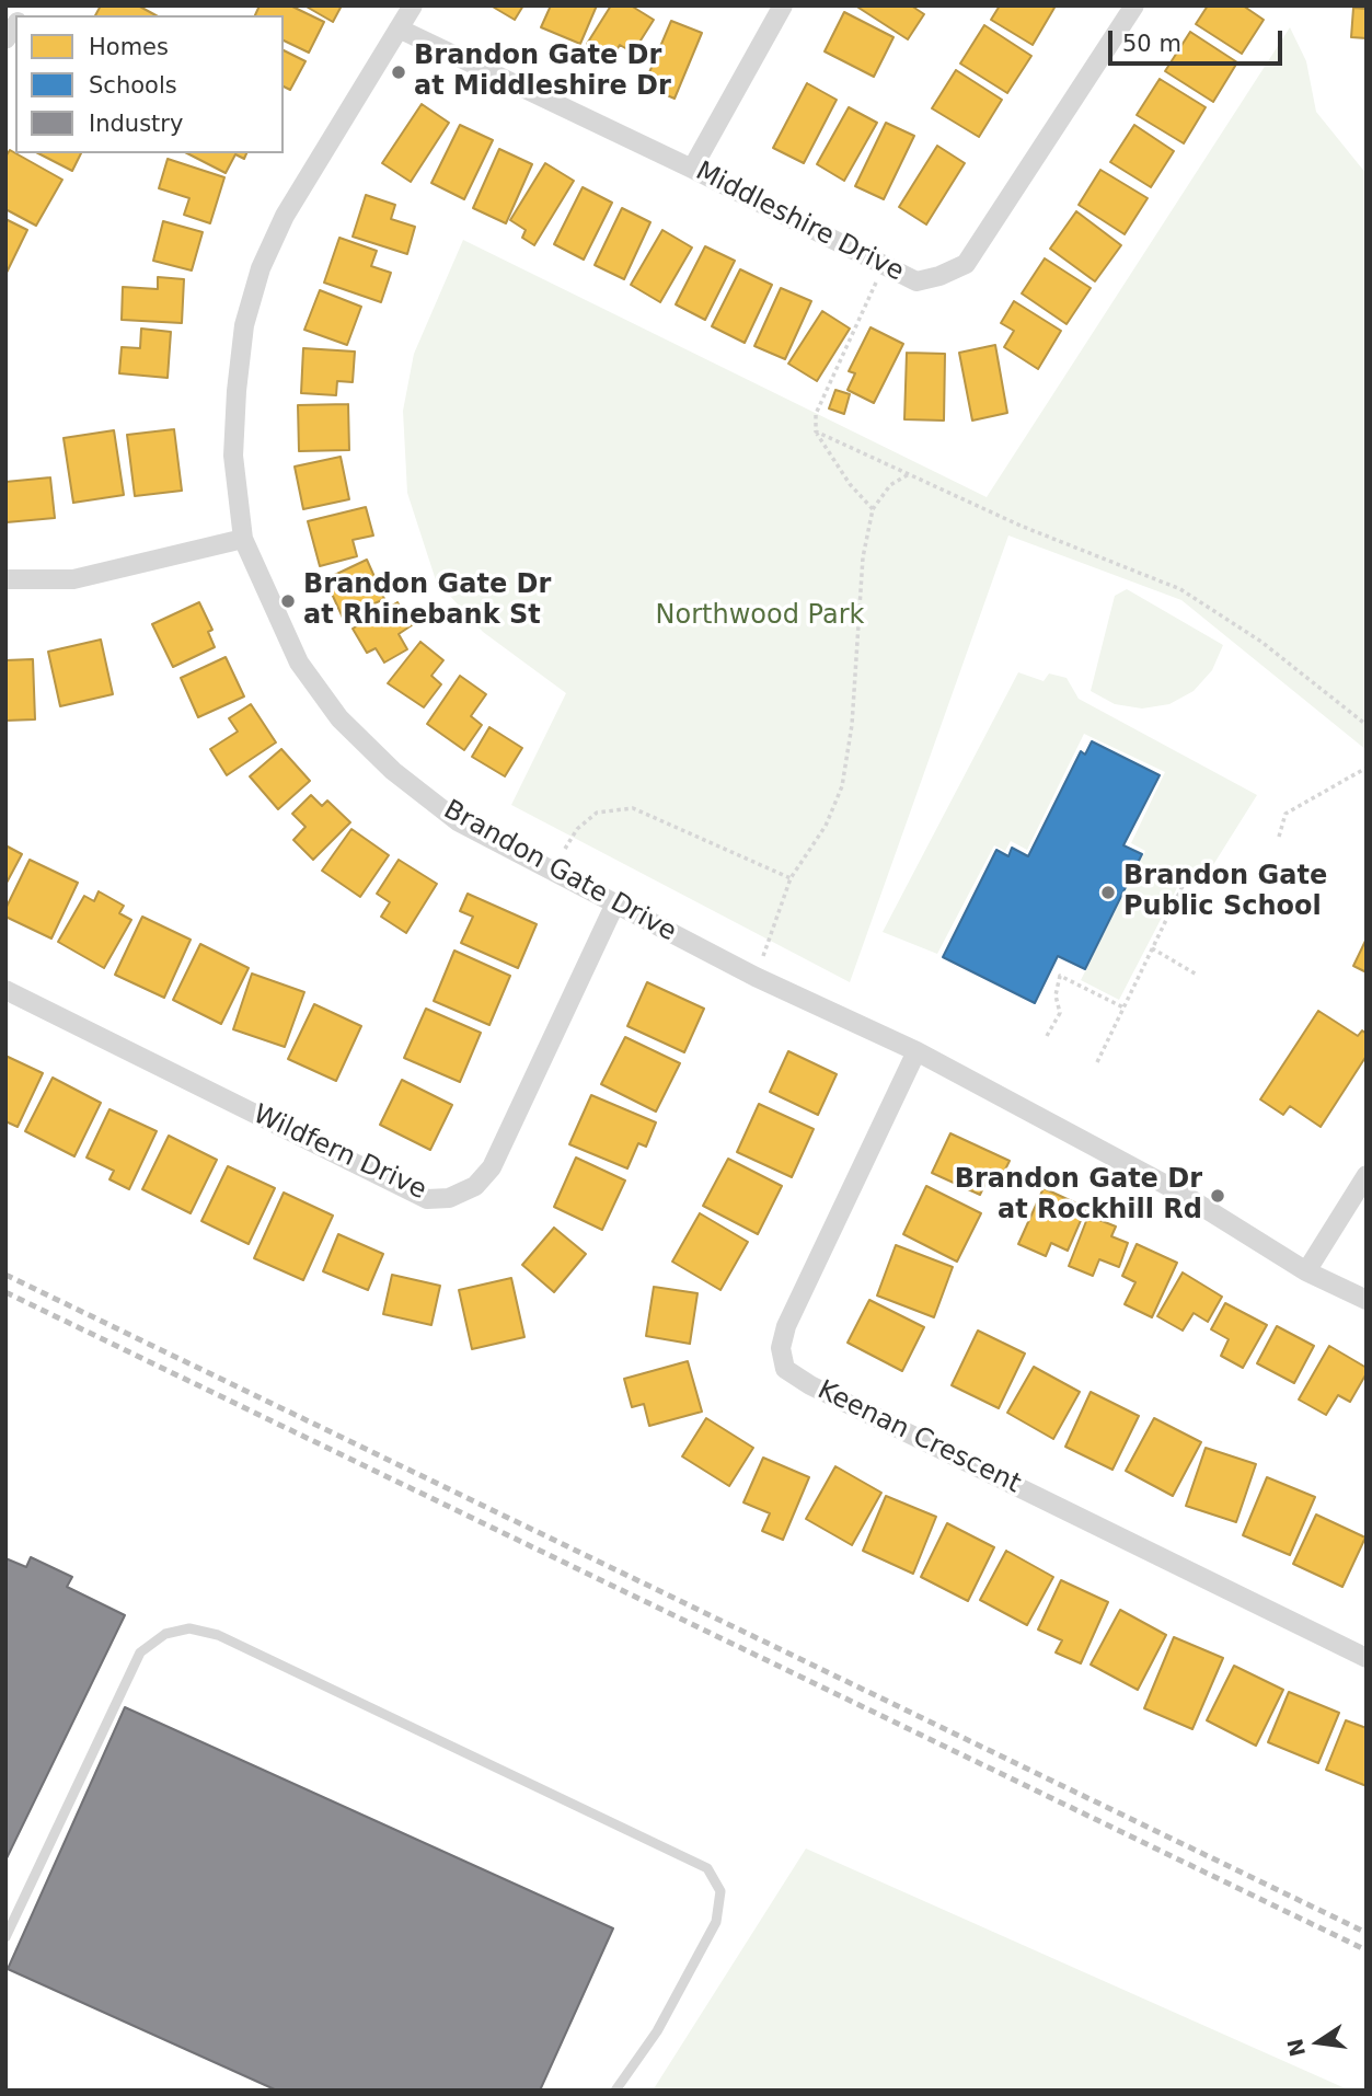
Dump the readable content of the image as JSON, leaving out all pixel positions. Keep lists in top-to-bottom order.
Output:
{
  "streets": {
    "street": [
      "Middleshire Drive",
      "Brandon Gate Drive",
      "Wildfern Drive",
      "Keenan Crescent"
    ]
  },
  "crossings": [
    ["Middleshire Drive", "Brandon Gate Drive"],
    ["Brandon Gate Drive", "Wildfern Drive"],
    ["Brandon Gate Drive", "Keenan Crescent"]
  ],
  "parks": ["Northwood Park"],
  "places": [
    "Brandon Gate Dr at Middleshire Dr",
    "Brandon Gate Dr at Rhinebank St",
    "Brandon Gate Public School",
    "Brandon Gate Dr at Rockhill Rd"
  ],
  "legend": ["Homes", "Schools", "Industry"],
  "scale_bar": "50 m",
  "north": "left"
}
